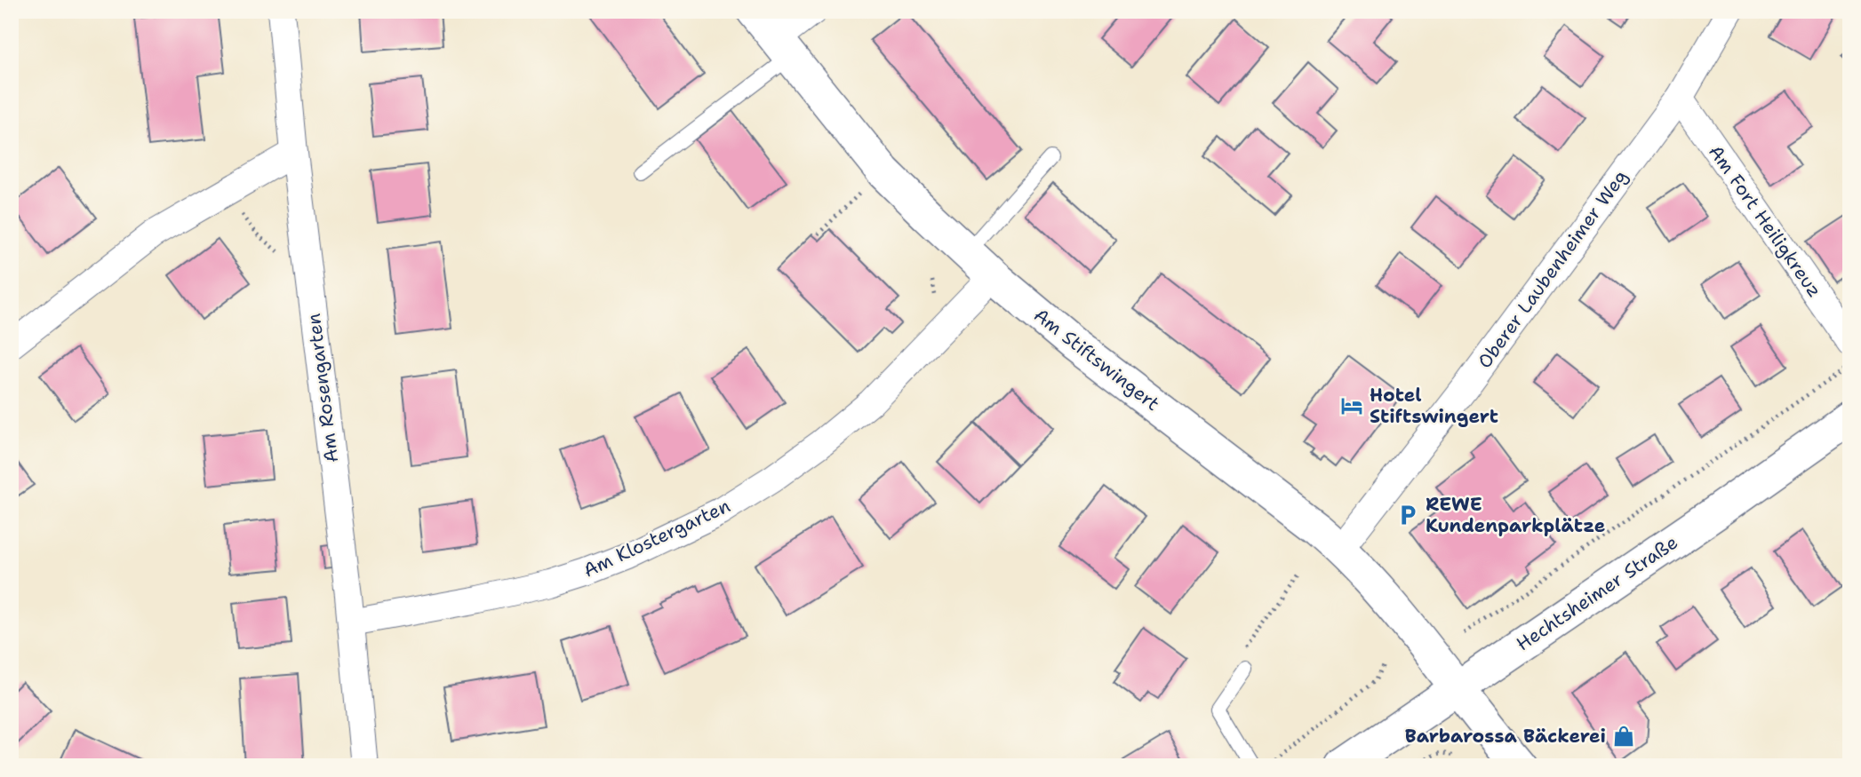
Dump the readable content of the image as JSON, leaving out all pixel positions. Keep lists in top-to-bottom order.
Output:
{
  "streets": {
    "street": [
      "Am Fort Heiligkreuz",
      "Oberer Laubenheimer Weg",
      "Am Stiftswingert",
      "Am Rosengarten",
      "Am Klostergarten",
      "Hechtsheimer Straße"
    ]
  },
  "crossings": [
    ["Am Fort Heiligkreuz", "Oberer Laubenheimer Weg"],
    ["Oberer Laubenheimer Weg", "Am Stiftswingert"],
    ["Am Stiftswingert", "Am Klostergarten"],
    ["Am Stiftswingert", "Hechtsheimer Straße"],
    ["Am Rosengarten", "Am Klostergarten"]
  ],
  "places": {
    "hotel": ["Hotel Stiftswingert"],
    "parking": ["REWE Kundenparkplätze"],
    "shop": ["Barbarossa Bäckerei"]
  }
}
